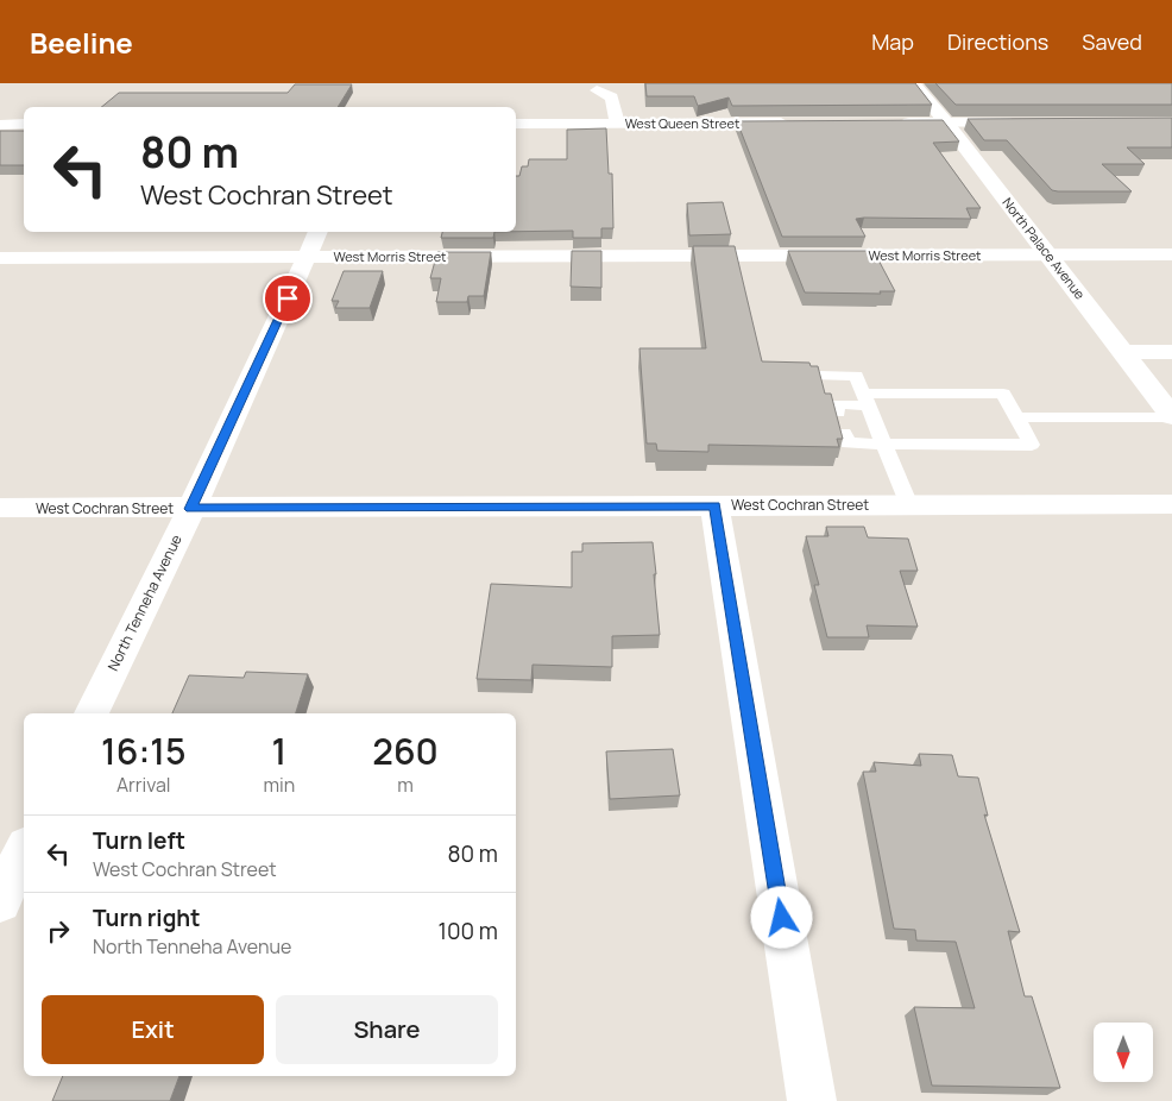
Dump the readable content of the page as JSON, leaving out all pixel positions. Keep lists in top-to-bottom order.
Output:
{
  "streets": {
    "street": [
      "West Queen Street",
      "North Palace Avenue",
      "West Morris Street",
      "West Cochran Street",
      "North Tenneha Avenue"
    ]
  },
  "crossings": [
    ["North Palace Avenue", "West Morris Street"],
    ["West Morris Street", "North Tenneha Avenue"],
    ["West Cochran Street", "North Tenneha Avenue"]
  ],
  "north": "bottom",
  "page": {
    "header": "Beeline",
    "nav": ["Map", "Directions", "Saved"],
    "turn": ["80 m", "West Cochran Street"],
    "eta": [
      "16:15",
      "Arrival",
      "1",
      "min",
      "260",
      "m"
    ],
    "list": [
      {
        "name": "Turn left",
        "note": "West Cochran Street",
        "value": "80 m"
      },
      {
        "name": "Turn right",
        "note": "North Tenneha Avenue",
        "value": "100 m"
      }
    ],
    "buttons": ["Exit", "Share"]
  }
}
